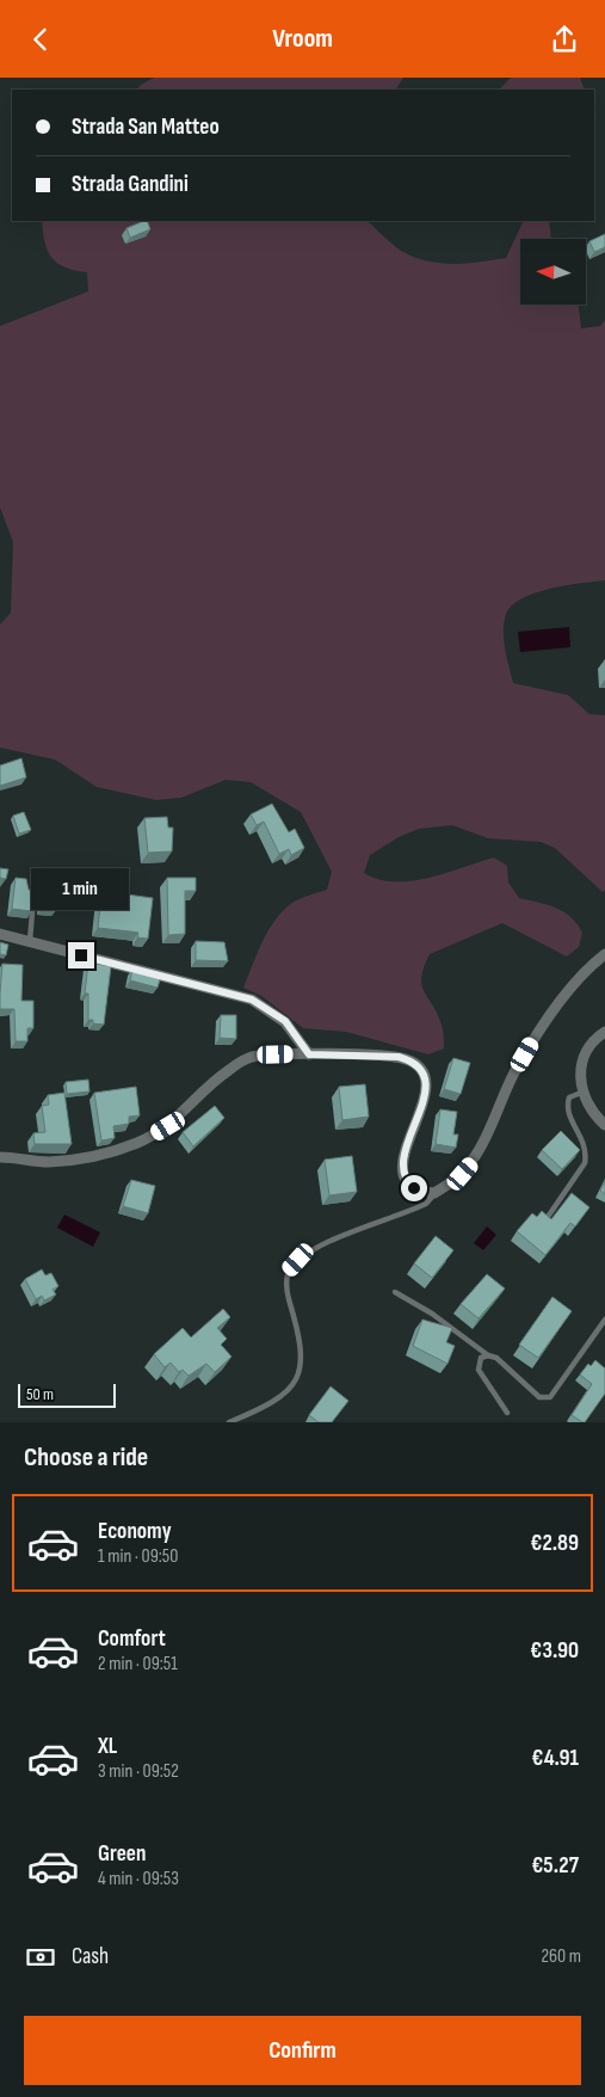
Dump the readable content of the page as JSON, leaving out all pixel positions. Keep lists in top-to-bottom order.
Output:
{
  "scale_bar": "50 m",
  "north": "left",
  "page": {
    "header": "Vroom",
    "banner": ["Strada San Matteo", "Strada Gandini"],
    "bubble": "1 min",
    "scale": "50 m",
    "heading": "Choose a ride",
    "list": [
      {
        "name": "Economy",
        "note": "1 min · 09:50",
        "value": "€2.89"
      },
      {
        "name": "Comfort",
        "note": "2 min · 09:51",
        "value": "€3.90"
      },
      {
        "name": "XL",
        "note": "3 min · 09:52",
        "value": "€4.91"
      },
      {
        "name": "Green",
        "note": "4 min · 09:53",
        "value": "€5.27"
      }
    ],
    "pay": ["Cash", "260 m"],
    "buttons": "Confirm"
  }
}
